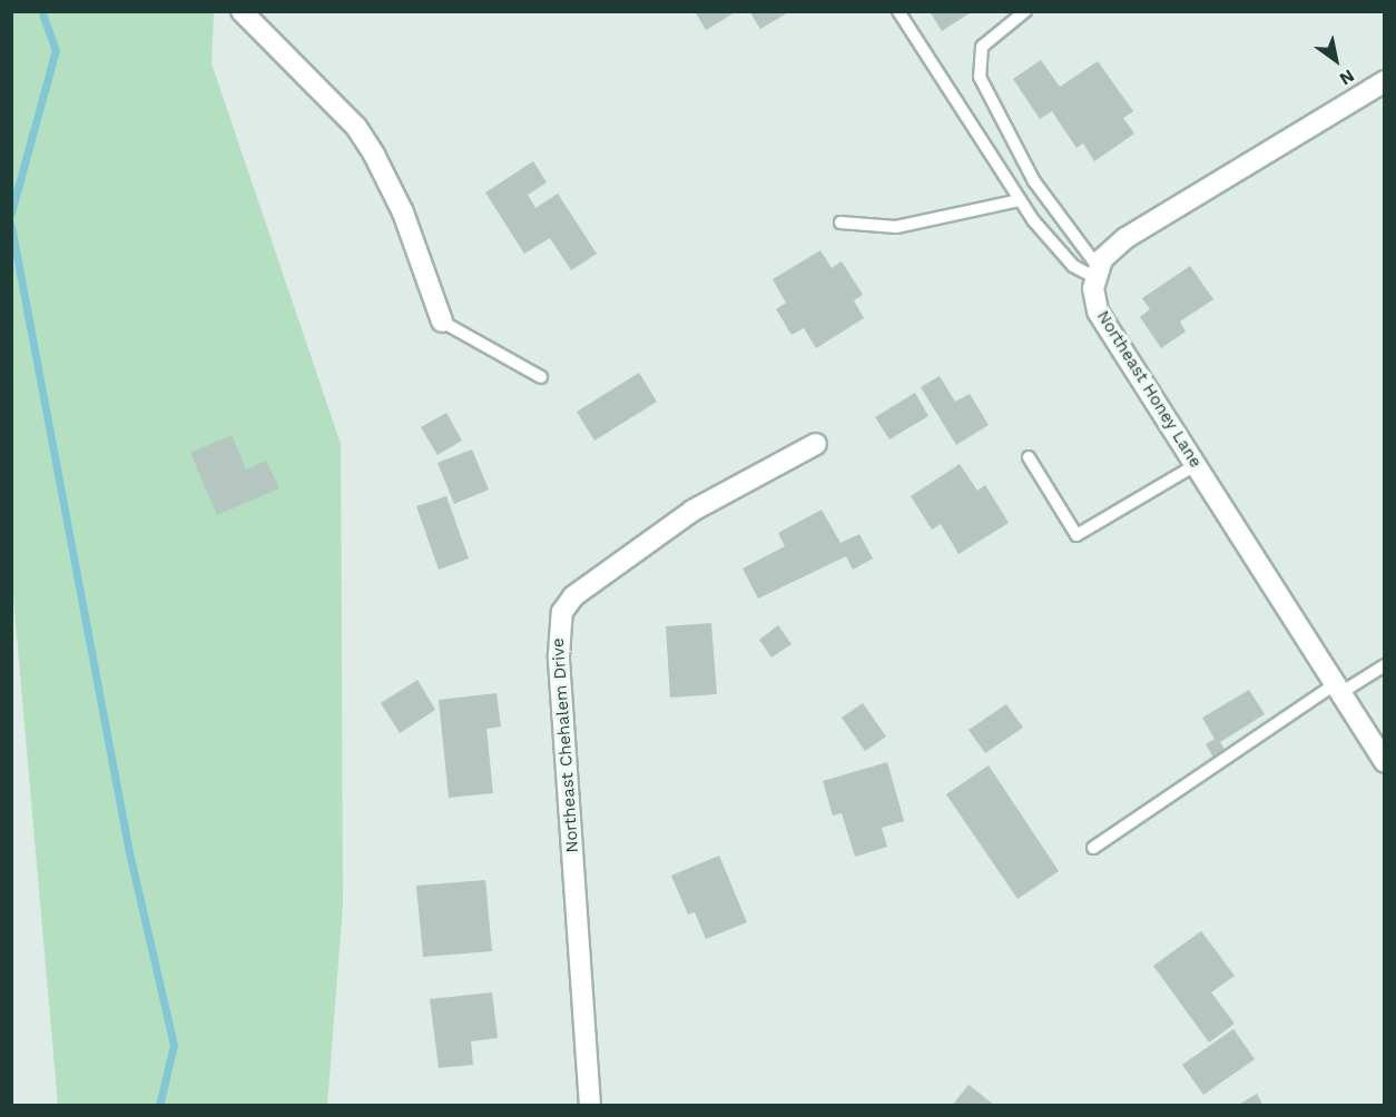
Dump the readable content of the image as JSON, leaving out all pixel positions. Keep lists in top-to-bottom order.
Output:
{
  "streets": {
    "street": ["Northeast Honey Lane", "Northeast Chehalem Drive"]
  },
  "north": "bottom right"
}
